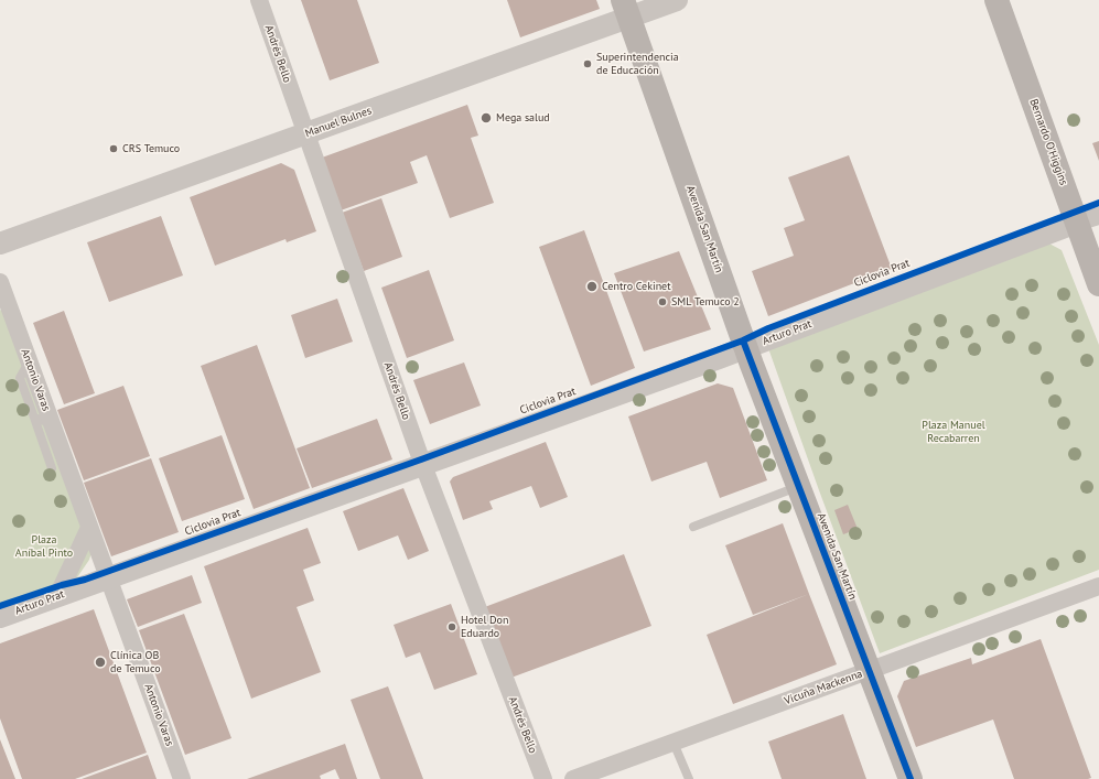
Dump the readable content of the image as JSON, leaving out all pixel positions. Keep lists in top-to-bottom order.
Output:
{
  "streets": {
    "main road": ["Bernardo O'Higgins", "Avenida San Martín"],
    "street": [
      "Andrés Bello",
      "Manuel Bulnes",
      "Arturo Prat",
      "Antonio Varas",
      "Vicuña Mackenna"
    ],
    "cycle path": ["Ciclovia Prat"]
  },
  "crossings": [
    ["Andrés Bello", "Manuel Bulnes"],
    ["Andrés Bello", "Arturo Prat"],
    ["Manuel Bulnes", "Avenida San Martín"],
    ["Bernardo O'Higgins", "Arturo Prat"],
    ["Avenida San Martín", "Arturo Prat"],
    ["Avenida San Martín", "Vicuña Mackenna"],
    ["Arturo Prat", "Antonio Varas"]
  ],
  "parks": ["Plaza Manuel Recabarren", "Plaza Aníbal Pinto"],
  "places": [
    "Superintendencia de Educación",
    "Mega salud",
    "CRS Temuco",
    "Centro Cekinet",
    "SML Temuco 2",
    "Hotel Don Eduardo",
    "Clínica OB de Temuco"
  ]
}
